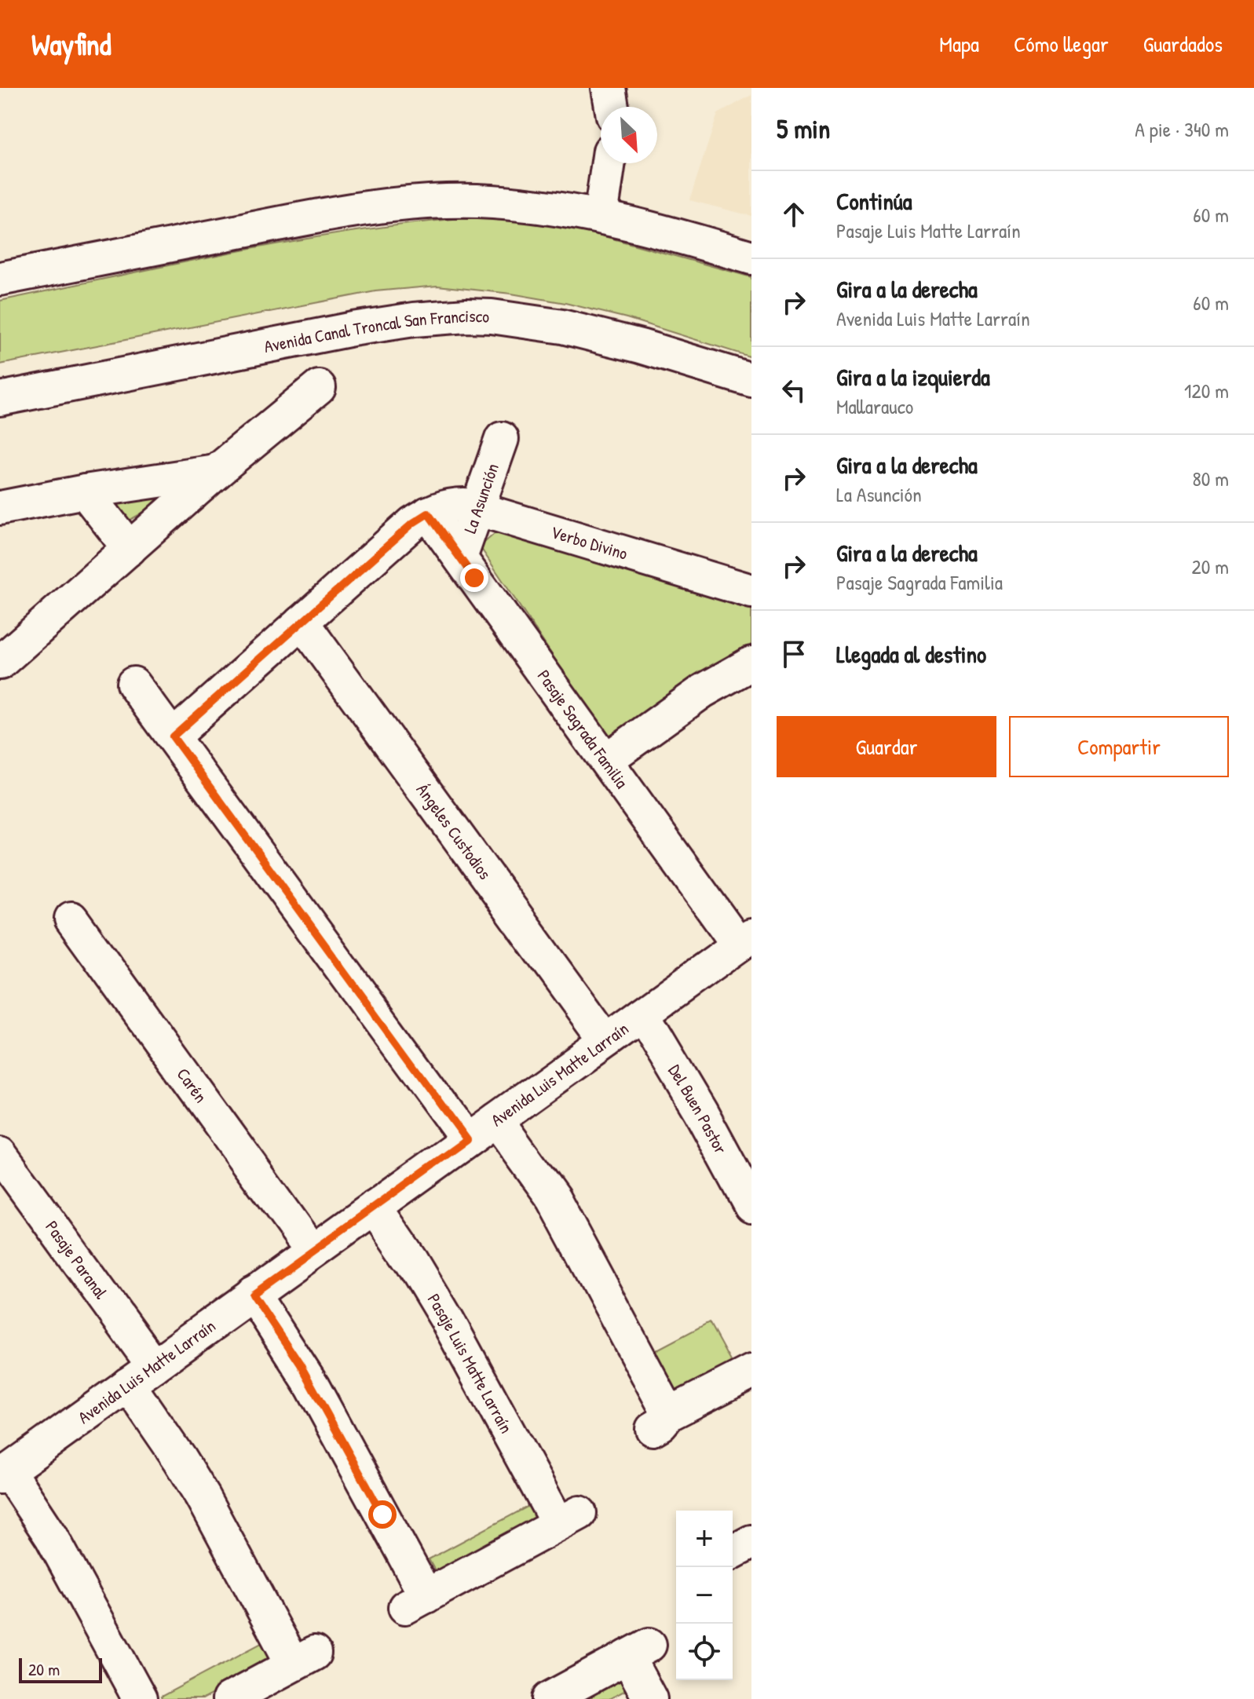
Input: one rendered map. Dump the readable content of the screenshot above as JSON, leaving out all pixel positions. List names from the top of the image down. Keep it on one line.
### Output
{"streets":{"street":["Avenida Canal Troncal San Francisco","La Asunción","Verbo Divino","Pasaje Sagrada Familia","Ángeles Custodios","Avenida Luis Matte Larraín","Carén","Del Buen Pastor","Pasaje Paranal","Pasaje Luis Matte Larraín"]},"crossings":[["La Asunción","Verbo Divino"],["La Asunción","Pasaje Sagrada Familia"],["Verbo Divino","Pasaje Sagrada Familia"],["Pasaje Sagrada Familia","Avenida Luis Matte Larraín"],["Ángeles Custodios","Avenida Luis Matte Larraín"],["Avenida Luis Matte Larraín","Carén"],["Avenida Luis Matte Larraín","Del Buen Pastor"],["Avenida Luis Matte Larraín","Pasaje Paranal"],["Avenida Luis Matte Larraín","Pasaje Luis Matte Larraín"]],"scale_bar":"20 m","north":"bottom right","page":{"header":"Wayfind","nav":["Mapa","Cómo llegar","Guardados"],"heading":["5 min","A pie · 340 m"],"list":[["Continúa","Pasaje Luis Matte Larraín","60 m"],["Gira a la derecha","Avenida Luis Matte Larraín","60 m"],["Gira a la izquierda","Mallarauco","120 m"],["Gira a la derecha","La Asunción","80 m"],["Gira a la derecha","Pasaje Sagrada Familia","20 m"],"Llegada al destino"],"buttons":["Guardar","Compartir"],"map_buttons":["+","−"],"scale":"20 m"}}
